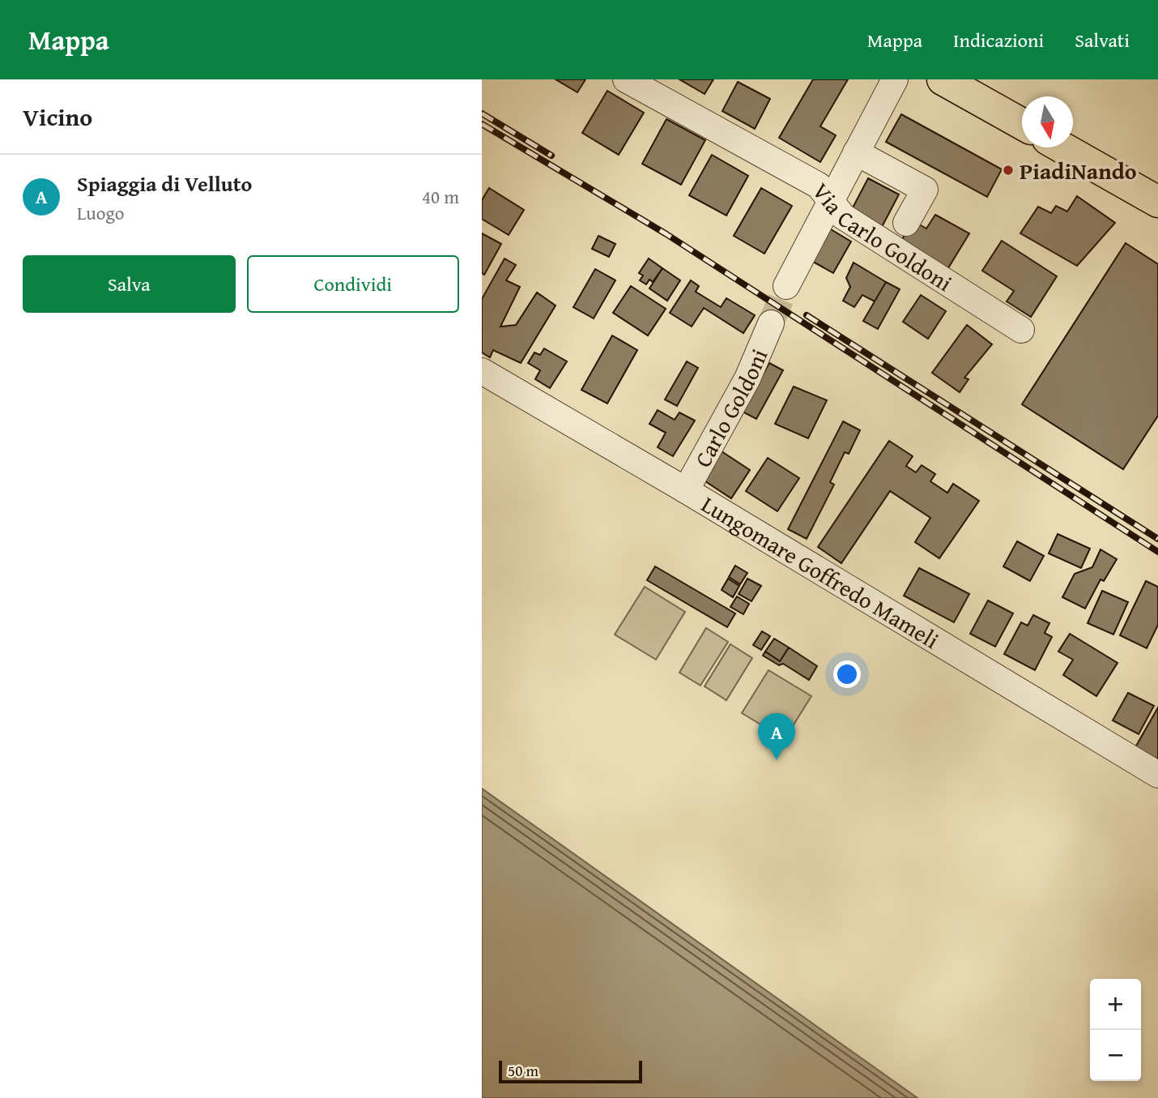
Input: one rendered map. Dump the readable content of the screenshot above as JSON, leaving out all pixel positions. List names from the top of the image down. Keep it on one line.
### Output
{"streets":{"street":["Via Carlo Goldoni","Carlo Goldoni","Lungomare Goffredo Mameli"]},"crossings":[["Carlo Goldoni","Lungomare Goffredo Mameli"]],"places":["PiadiNando"],"scale_bar":"50 m","north":"bottom","page":{"header":"Mappa","nav":["Mappa","Indicazioni","Salvati"],"heading":"Vicino","list":[{"mark":"A","name":"Spiaggia di Velluto","note":"Luogo","value":"40 m"}],"buttons":["Salva","Condividi"],"pins":"A","map_buttons":["+","−"],"scale":"50 m"}}
